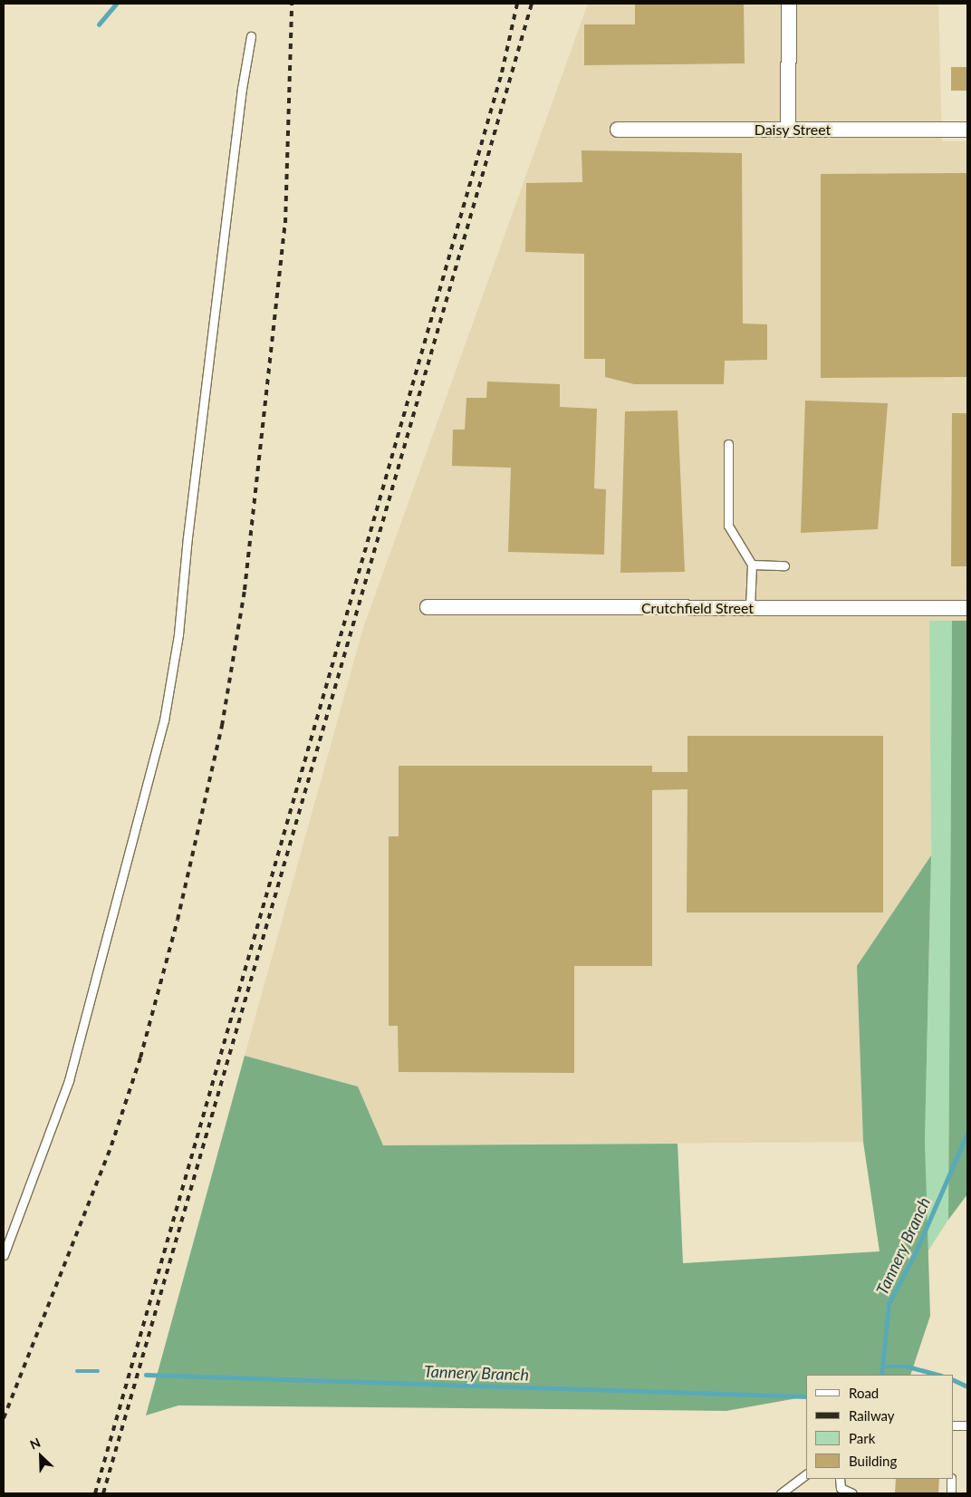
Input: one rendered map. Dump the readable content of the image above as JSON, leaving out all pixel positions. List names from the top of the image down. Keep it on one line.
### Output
{"streets":{"street":["Daisy Street","Crutchfield Street"]},"water":["Tannery Branch"],"legend":["Road","Railway","Park","Building"],"north":"top left"}
